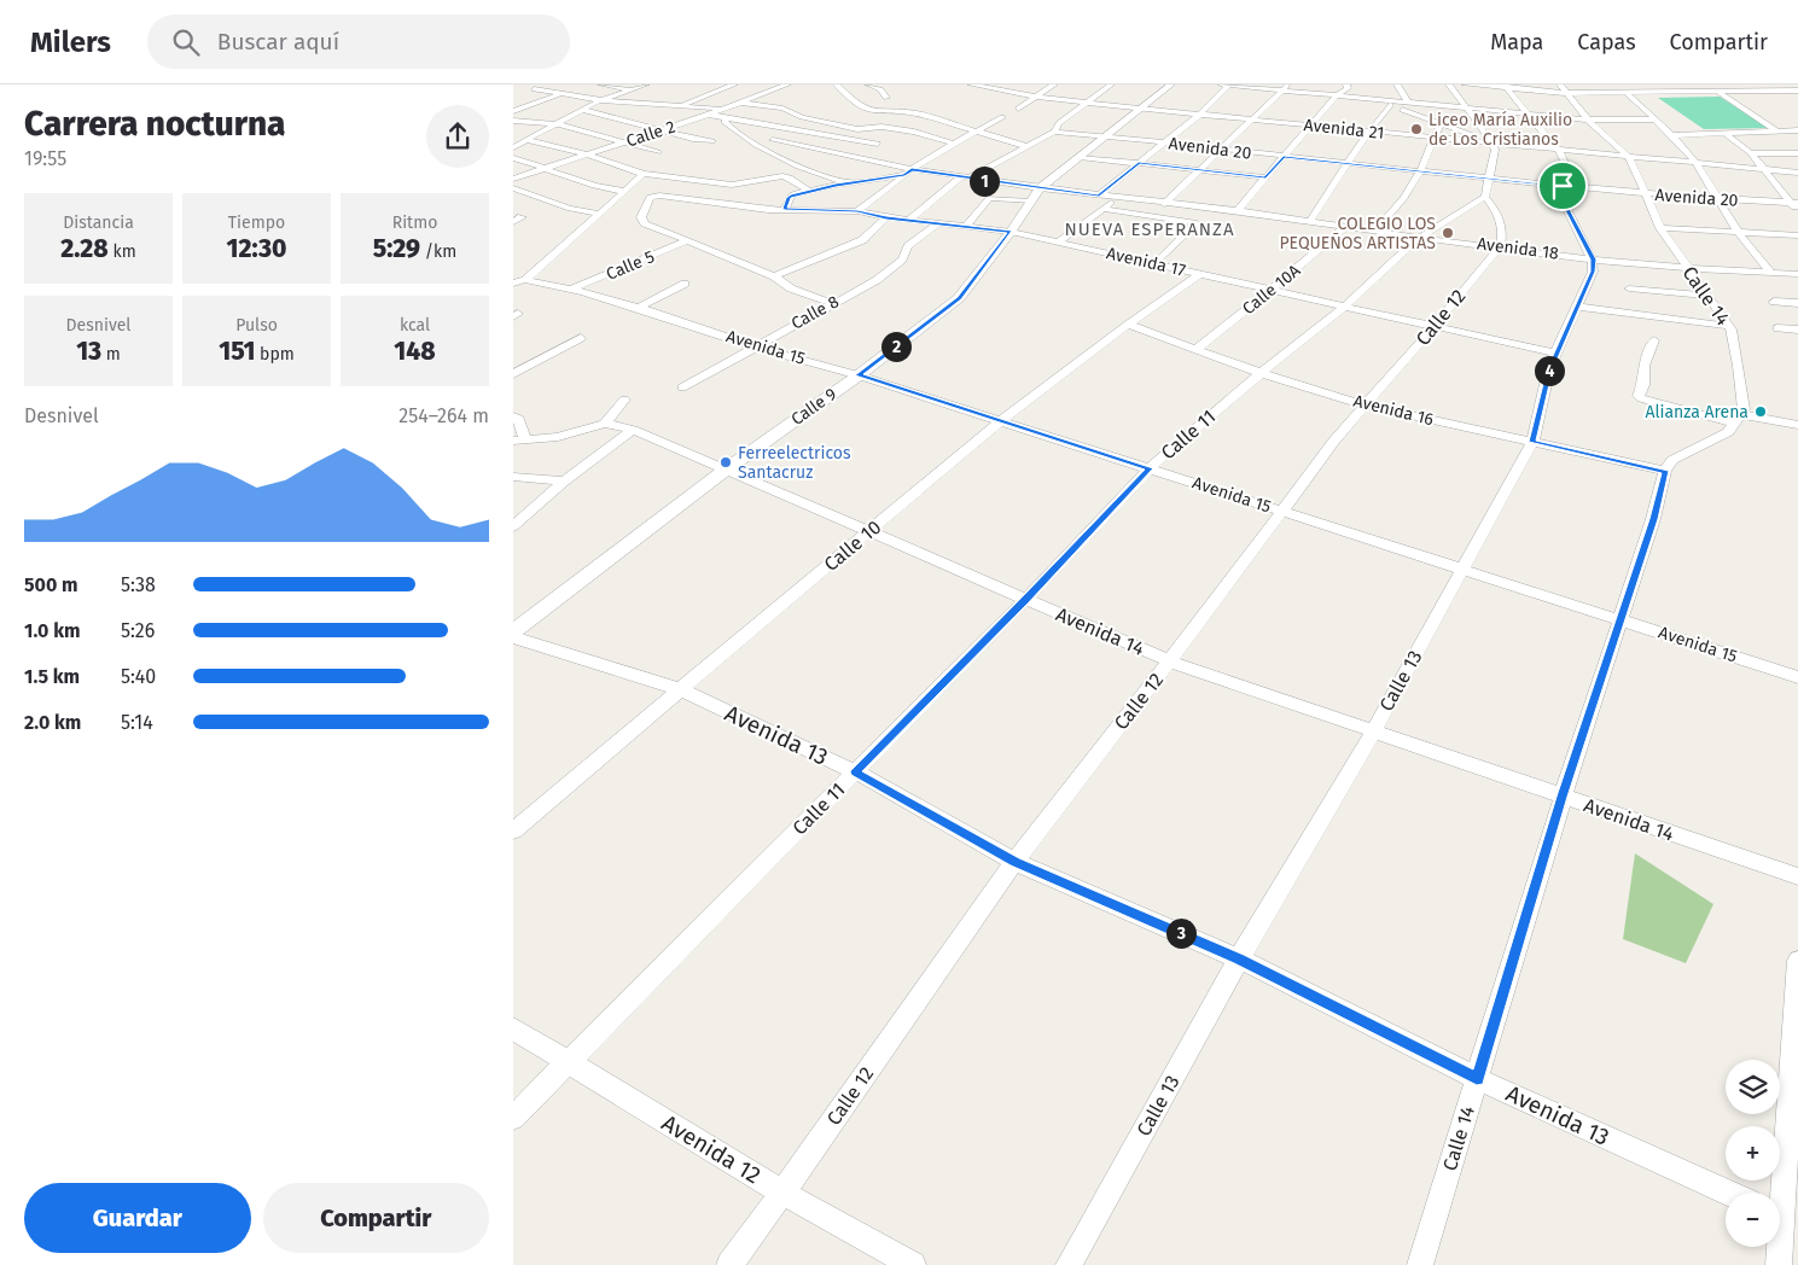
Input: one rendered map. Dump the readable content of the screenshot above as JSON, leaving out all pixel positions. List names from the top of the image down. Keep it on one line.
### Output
{"streets":{"street":["Avenida 21","Calle 2","Avenida 20","Avenida 18","Avenida 17","Calle 5","Calle 10A","Calle 14","Calle 8","Calle 12","Avenida 15","Calle 9","Avenida 16","Calle 11","Calle 10","Avenida 14","Calle 13","Avenida 13","Avenida 12"]},"crossings":[["Avenida 21","Calle 14"],["Avenida 21","Calle 9"],["Avenida 20","Calle 14"],["Avenida 20","Calle 9"],["Avenida 18","Calle 10A"],["Avenida 18","Calle 14"],["Avenida 18","Calle 12"],["Avenida 18","Calle 9"],["Avenida 18","Calle 11"],["Avenida 18","Calle 13"],["Avenida 17","Calle 5"],["Avenida 17","Calle 10A"],["Avenida 17","Calle 8"],["Avenida 17","Calle 12"],["Avenida 17","Calle 9"],["Avenida 17","Calle 11"],["Avenida 17","Calle 10"],["Avenida 17","Calle 13"],["Calle 5","Avenida 15"],["Calle 10A","Avenida 16"],["Calle 14","Avenida 15"],["Calle 14","Avenida 16"],["Calle 14","Avenida 14"],["Calle 14","Avenida 13"],["Calle 8","Avenida 15"],["Calle 12","Avenida 15"],["Calle 12","Avenida 16"],["Calle 12","Avenida 14"],["Calle 12","Avenida 13"],["Calle 12","Avenida 12"],["Avenida 15","Calle 9"],["Avenida 15","Calle 11"],["Avenida 15","Calle 10"],["Avenida 15","Calle 13"],["Calle 9","Avenida 14"],["Avenida 16","Calle 11"],["Avenida 16","Calle 10"],["Avenida 16","Calle 13"],["Calle 11","Avenida 14"],["Calle 11","Avenida 13"],["Calle 11","Avenida 12"],["Calle 10","Avenida 14"],["Calle 10","Avenida 13"],["Avenida 14","Calle 13"],["Calle 13","Avenida 13"]],"districts":["NUEVA ESPERANZA"],"places":["Liceo María Auxilio de Los Cristianos","COLEGIO LOS PEQUEÑOS ARTISTAS","Alianza Arena","Ferreelectricos Santacruz"],"page":{"header":"Milers","search":"Buscar aquí","nav":["Mapa","Capas","Compartir"],"heading":["Carrera nocturna","19:55"],"pins":["1","2","4","3"],"stats":[["Distancia","2.28 km"],["Tiempo","12:30"],["Ritmo","5:29 /km"],["Desnivel","13 m"],["Pulso","151 bpm"],["kcal","148"]],"chart":["Desnivel","254–264 m"],"list":[{"name":"500 m","note":"5:38"},{"name":"1.0 km","note":"5:26"},{"name":"1.5 km","note":"5:40"},{"name":"2.0 km","note":"5:14"}],"map_buttons":["+","−"],"buttons":["Guardar","Compartir"]}}
